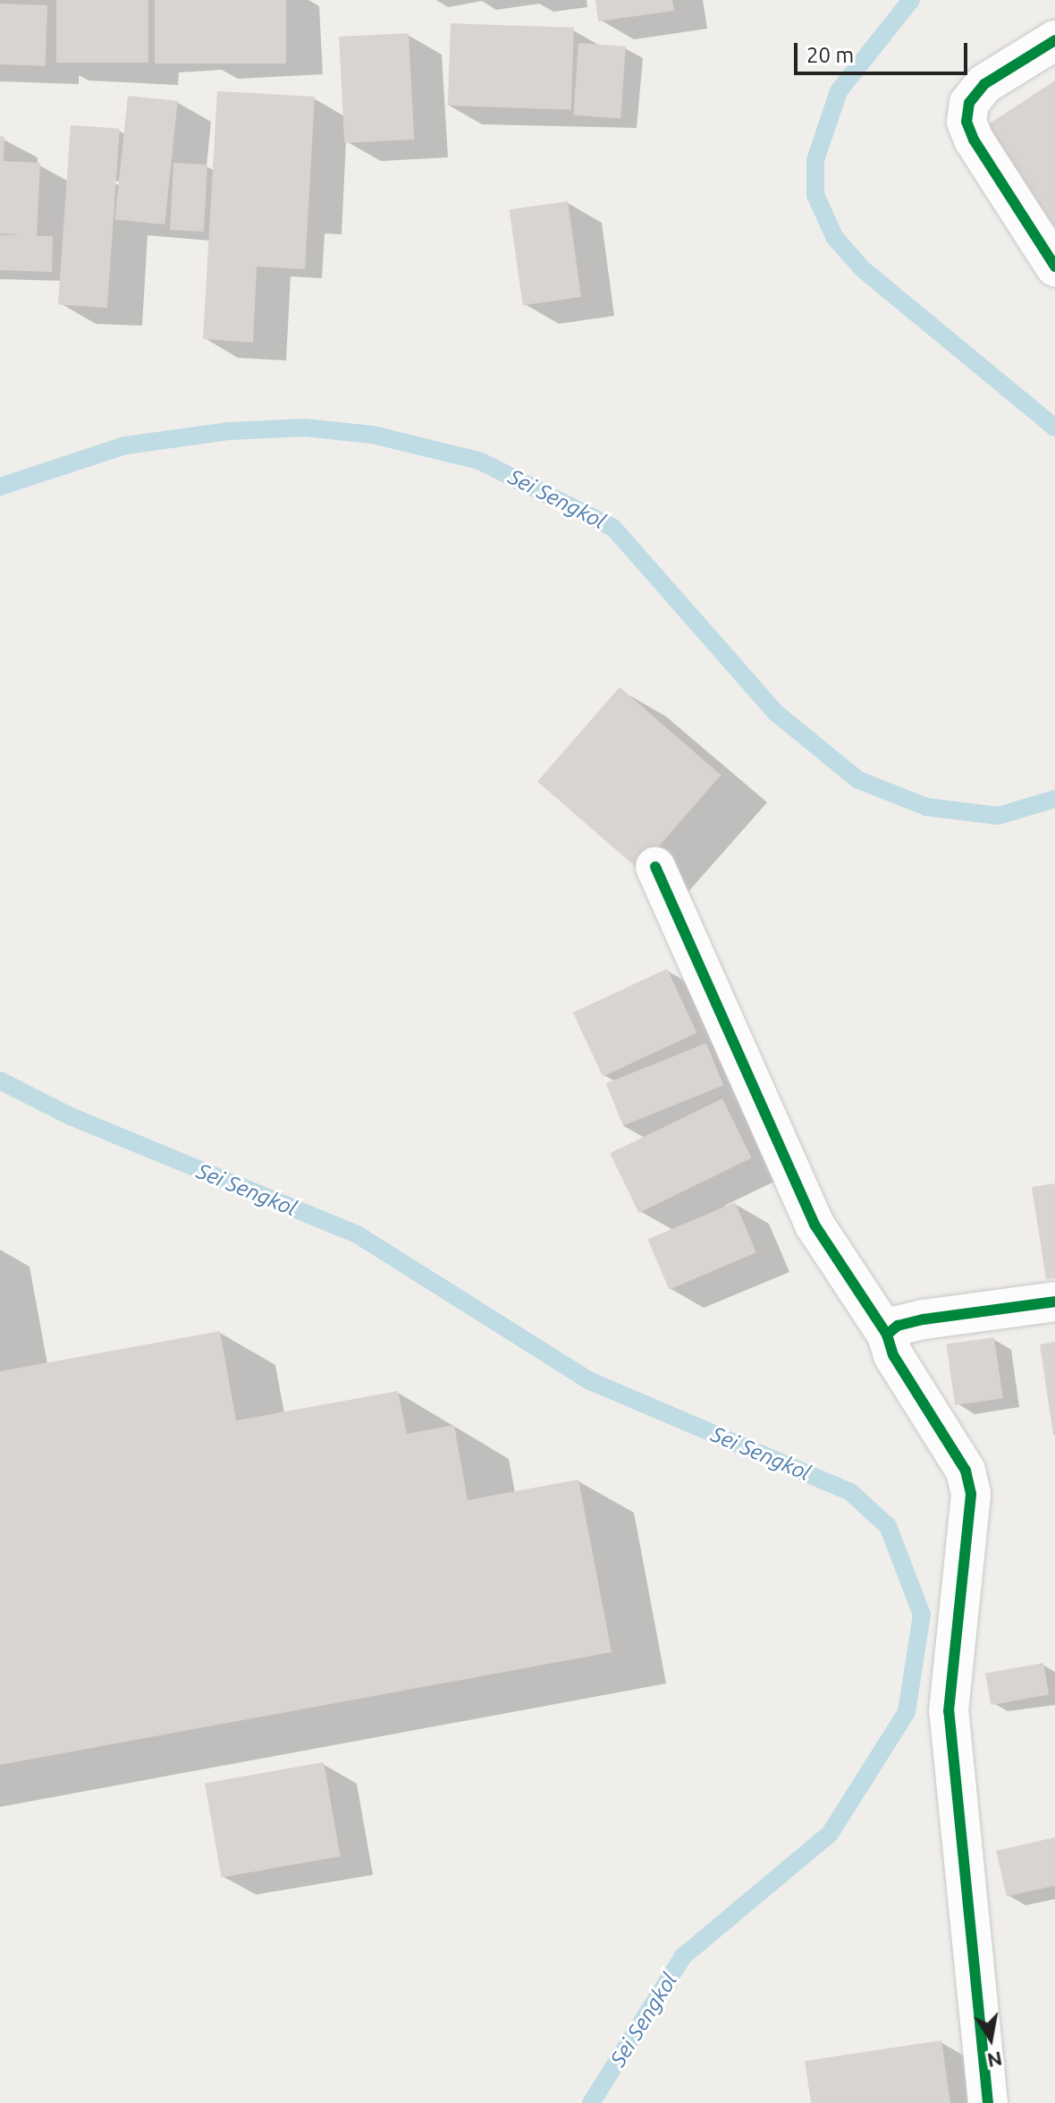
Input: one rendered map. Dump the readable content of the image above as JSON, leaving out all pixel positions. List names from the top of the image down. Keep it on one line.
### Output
{"water":["Sei Sengkol"],"scale_bar":"20 m","north":"bottom"}
